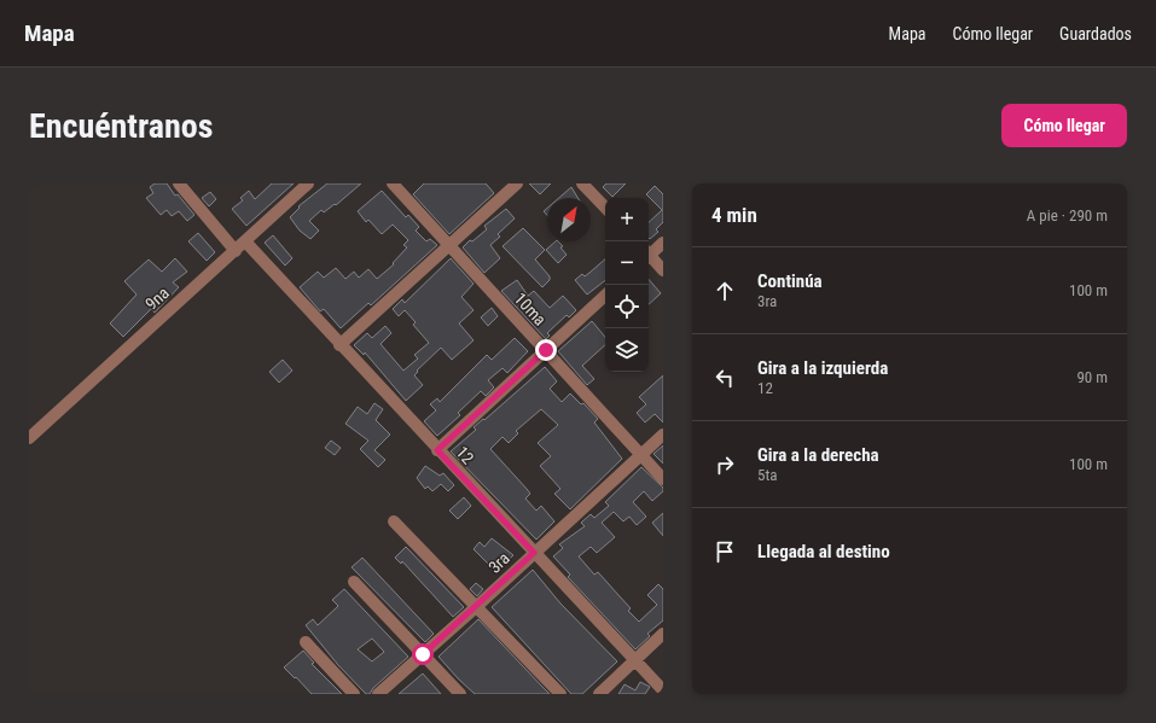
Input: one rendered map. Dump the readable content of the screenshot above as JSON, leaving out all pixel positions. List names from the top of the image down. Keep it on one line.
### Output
{"streets":{"street":["9na","10ma","12","3ra"]},"crossings":[["9na","12"],["10ma","3ra"],["12","3ra"]],"north":"top right","page":{"header":"Mapa","nav":["Mapa","Cómo llegar","Guardados"],"buttons":"Cómo llegar","title":"Encuéntranos","heading":["4 min","A pie · 290 m"],"map_buttons":["+","−"],"list":[["Continúa","3ra","100 m"],["Gira a la izquierda","12","90 m"],["Gira a la derecha","5ta","100 m"],"Llegada al destino"]}}
